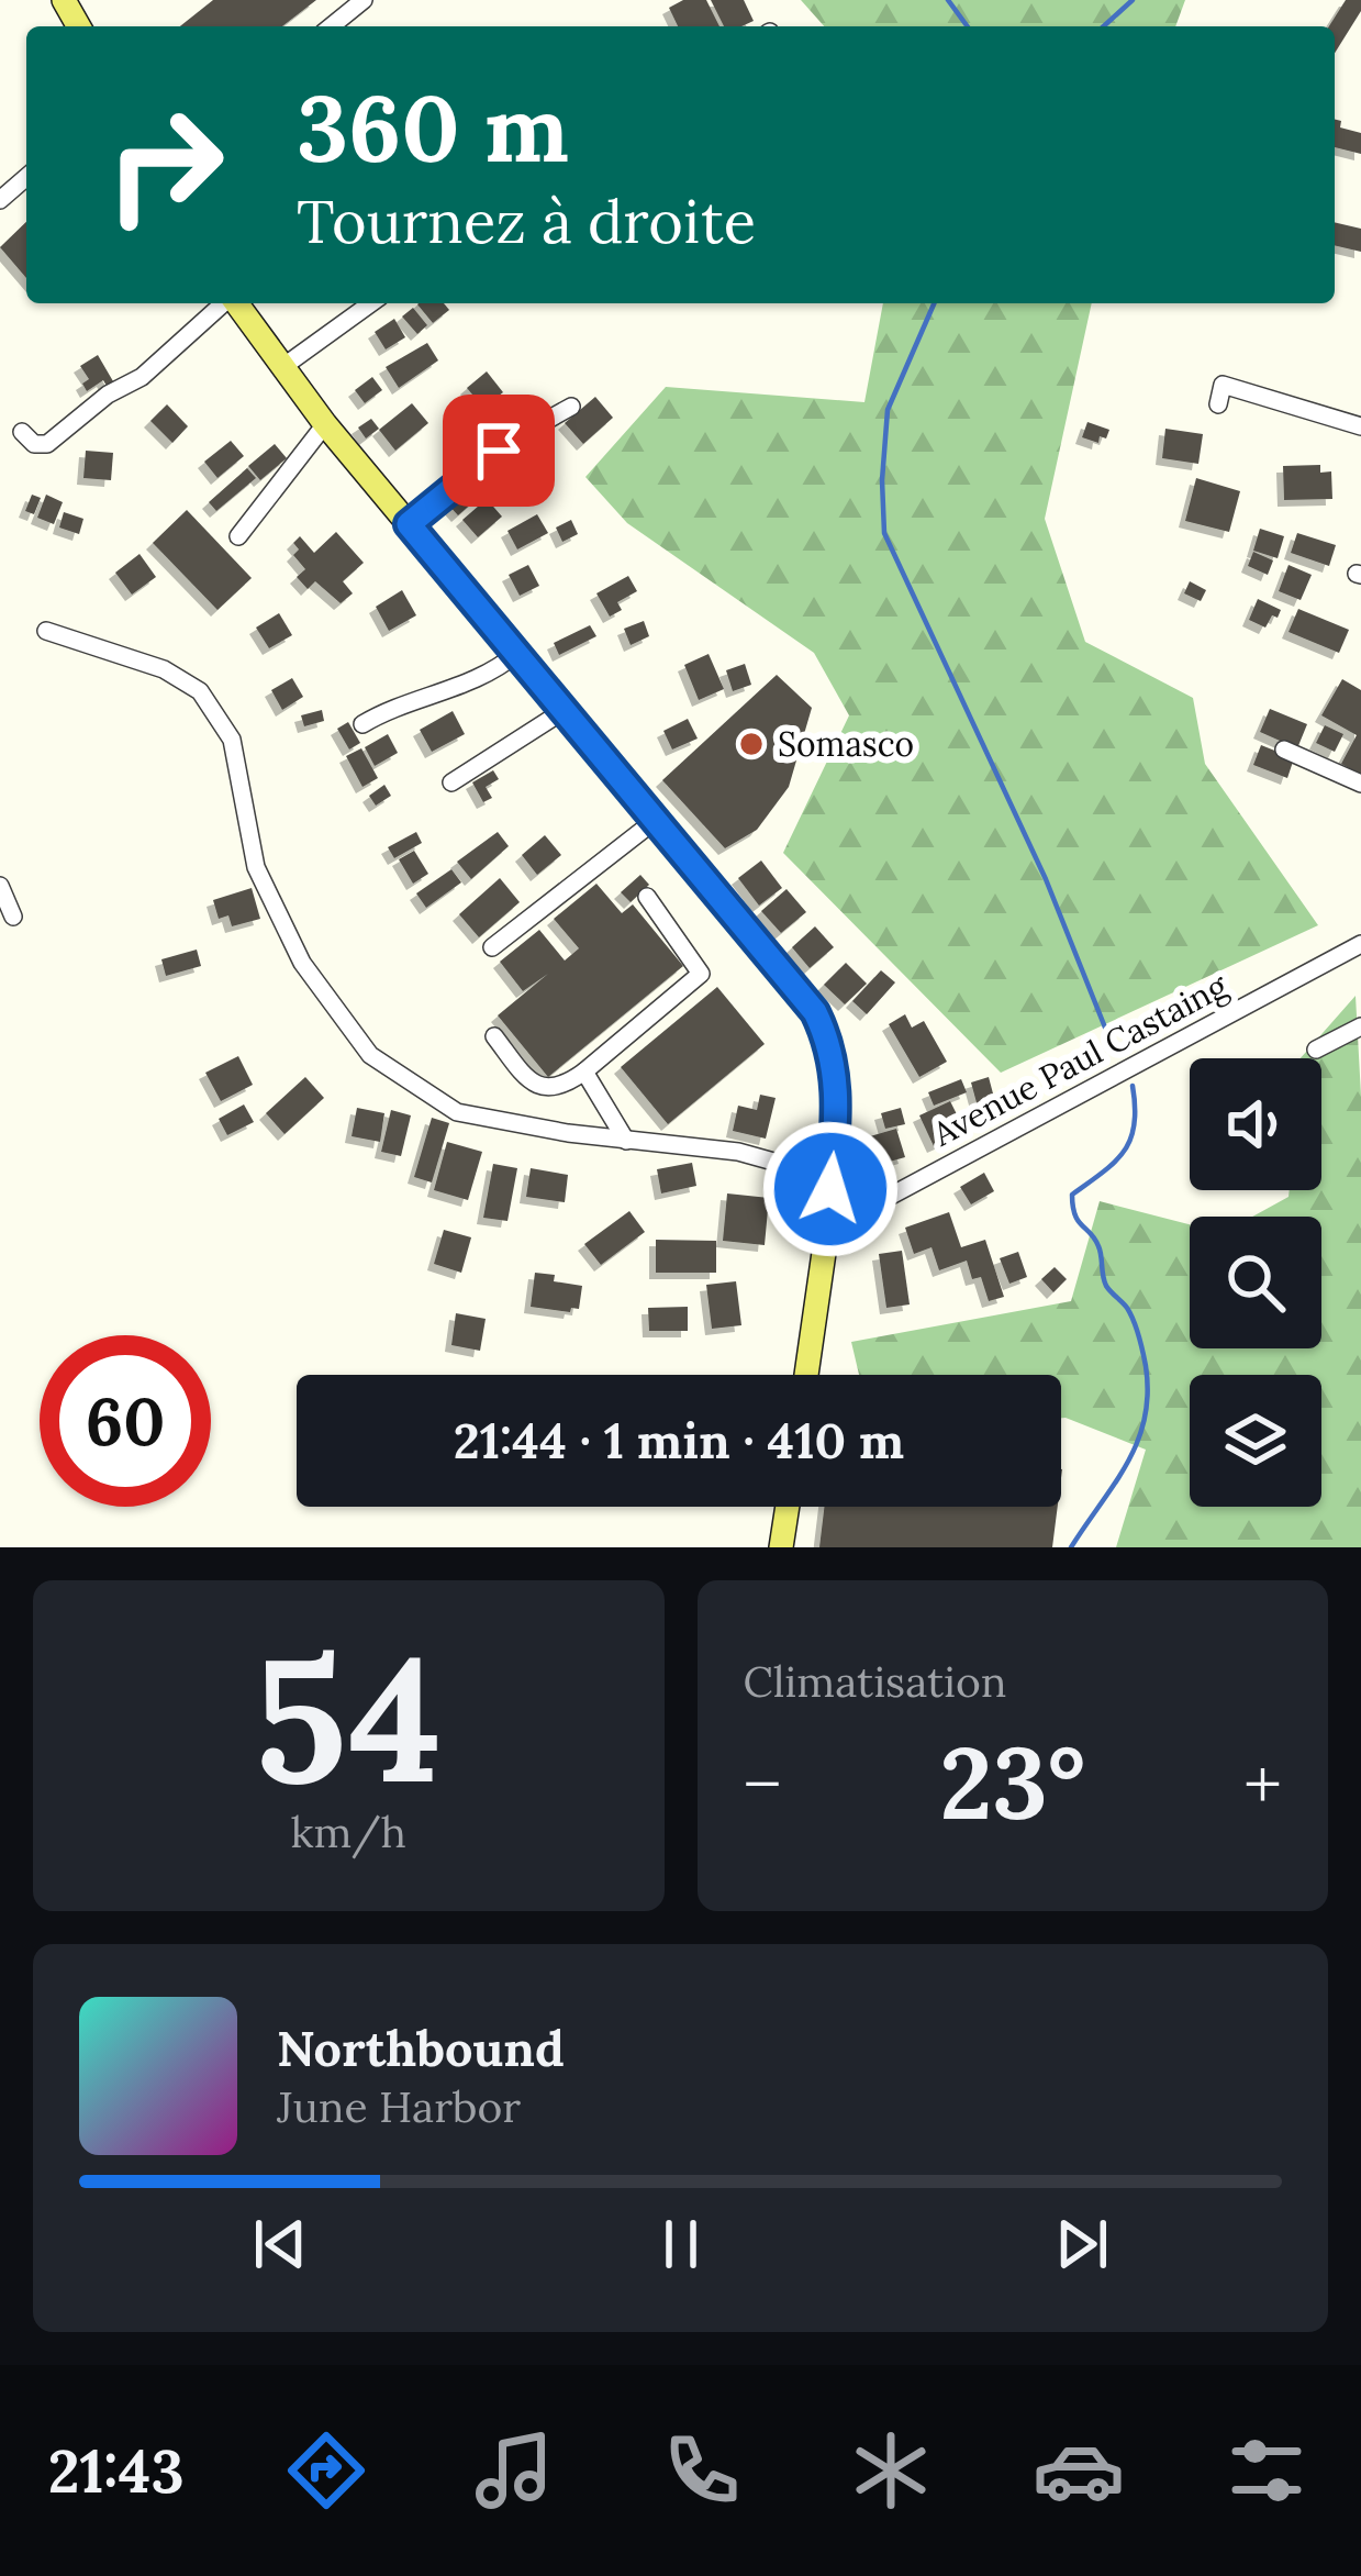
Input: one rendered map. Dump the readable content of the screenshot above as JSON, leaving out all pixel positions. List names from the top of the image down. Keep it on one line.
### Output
{"streets":{"street":["Avenue Paul Castaing"]},"places":["Somasco"],"page":{"turn":["360 m","Tournez à droite"],"limit":"60","trip":"21:44 · 1 min · 410 m","tile":[["54","km/h"],"Climatisation"],"heat":["−","23°","+"],"song":["Northbound","June Harbor"],"tabs":"21:43"}}
